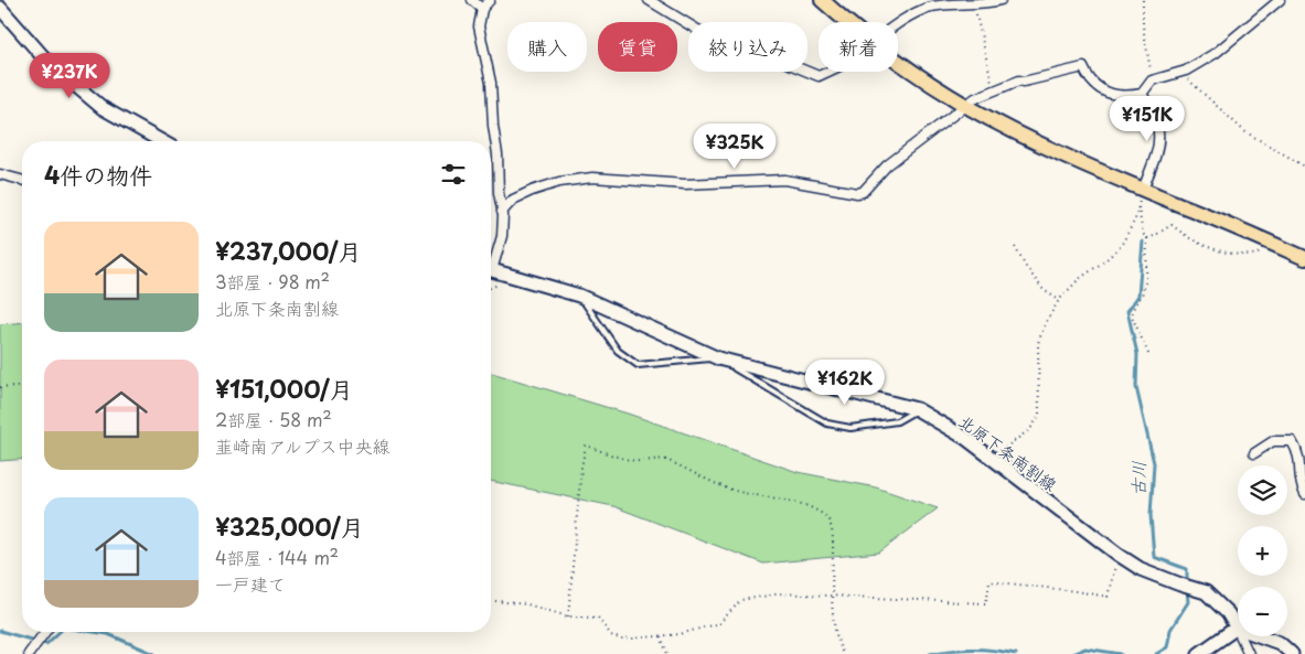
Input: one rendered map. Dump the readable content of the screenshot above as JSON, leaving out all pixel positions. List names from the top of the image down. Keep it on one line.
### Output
{"streets":{"main road":["北原下条南割線"]},"water":["古川"],"page":{"chip":["購入","賃貸","絞り込み","新着"],"price":["¥237K","¥151K","¥325K","¥162K"],"heading":"4件の物件","list":[{"name":"¥237,000/月","note":"3部屋 · 98 m² · 北原下条南割線"},{"name":"¥151,000/月","note":"2部屋 · 58 m² · 韮崎南アルプス中央線"},{"name":"¥325,000/月","note":"4部屋 · 144 m² · 一戸建て"}],"map_buttons":["+","−"]}}
